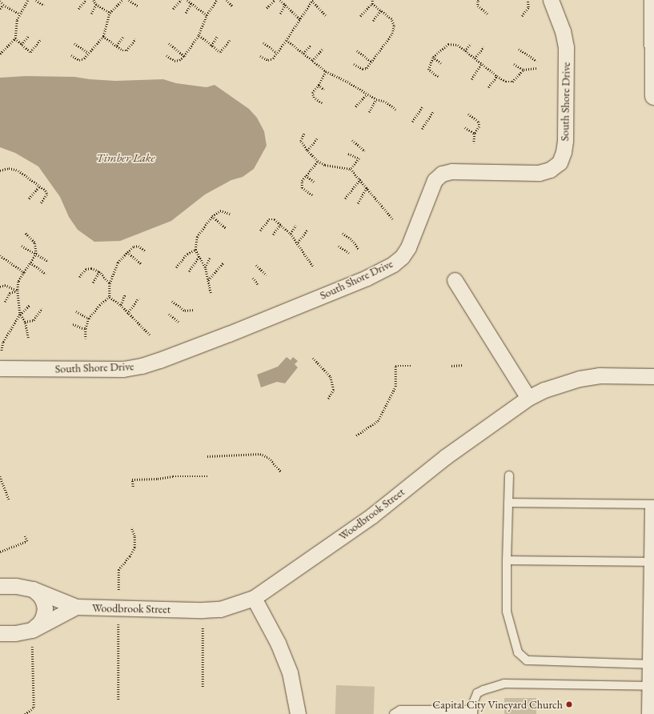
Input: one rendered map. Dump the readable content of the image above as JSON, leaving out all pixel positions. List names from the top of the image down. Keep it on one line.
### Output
{"streets":{"street":["South Shore Drive","Woodbrook Street"]},"water":["Timber Lake"],"places":["Capital City Vineyard Church"]}
